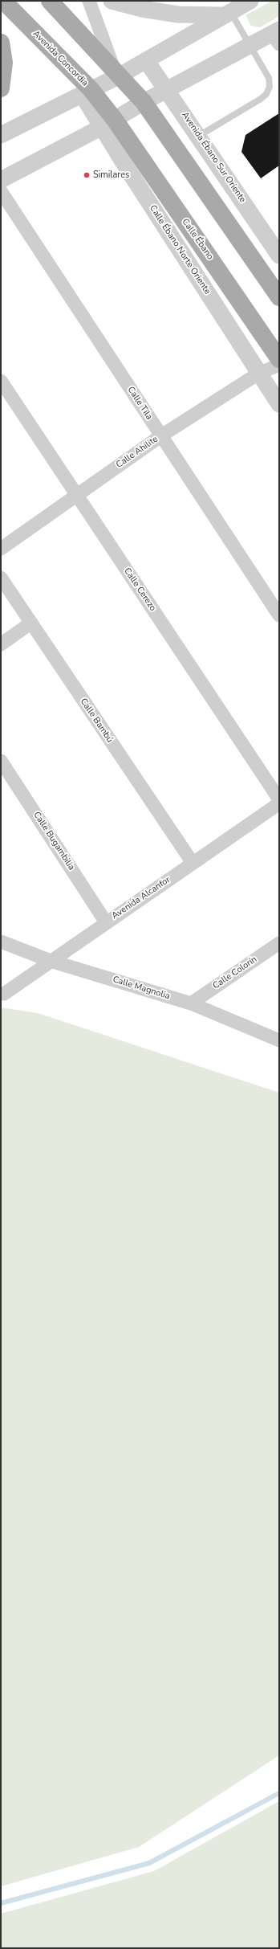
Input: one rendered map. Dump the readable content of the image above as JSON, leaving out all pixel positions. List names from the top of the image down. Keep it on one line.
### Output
{"streets":{"main road":["Avenida Concordia","Calle Ébano"],"street":["Avenida Ébano Sur Oriente","Calle Ébano Norte Oriente","Calle Tila","Calle Ahilite","Calle Cerezo","Calle Bambú","Calle Bugambilia","Avenida Alcanfor","Calle Colorín","Calle Magnolia"]},"crossings":[["Avenida Concordia","Calle Ébano"],["Avenida Concordia","Calle Ébano Norte Oriente"],["Calle Ébano","Calle Ébano Norte Oriente"],["Calle Ébano Norte Oriente","Calle Ahilite"],["Calle Tila","Calle Ahilite"],["Calle Ahilite","Calle Cerezo"],["Calle Bambú","Avenida Alcanfor"],["Calle Bugambilia","Avenida Alcanfor"],["Avenida Alcanfor","Calle Magnolia"],["Calle Colorín","Calle Magnolia"]],"places":["Similares"]}
